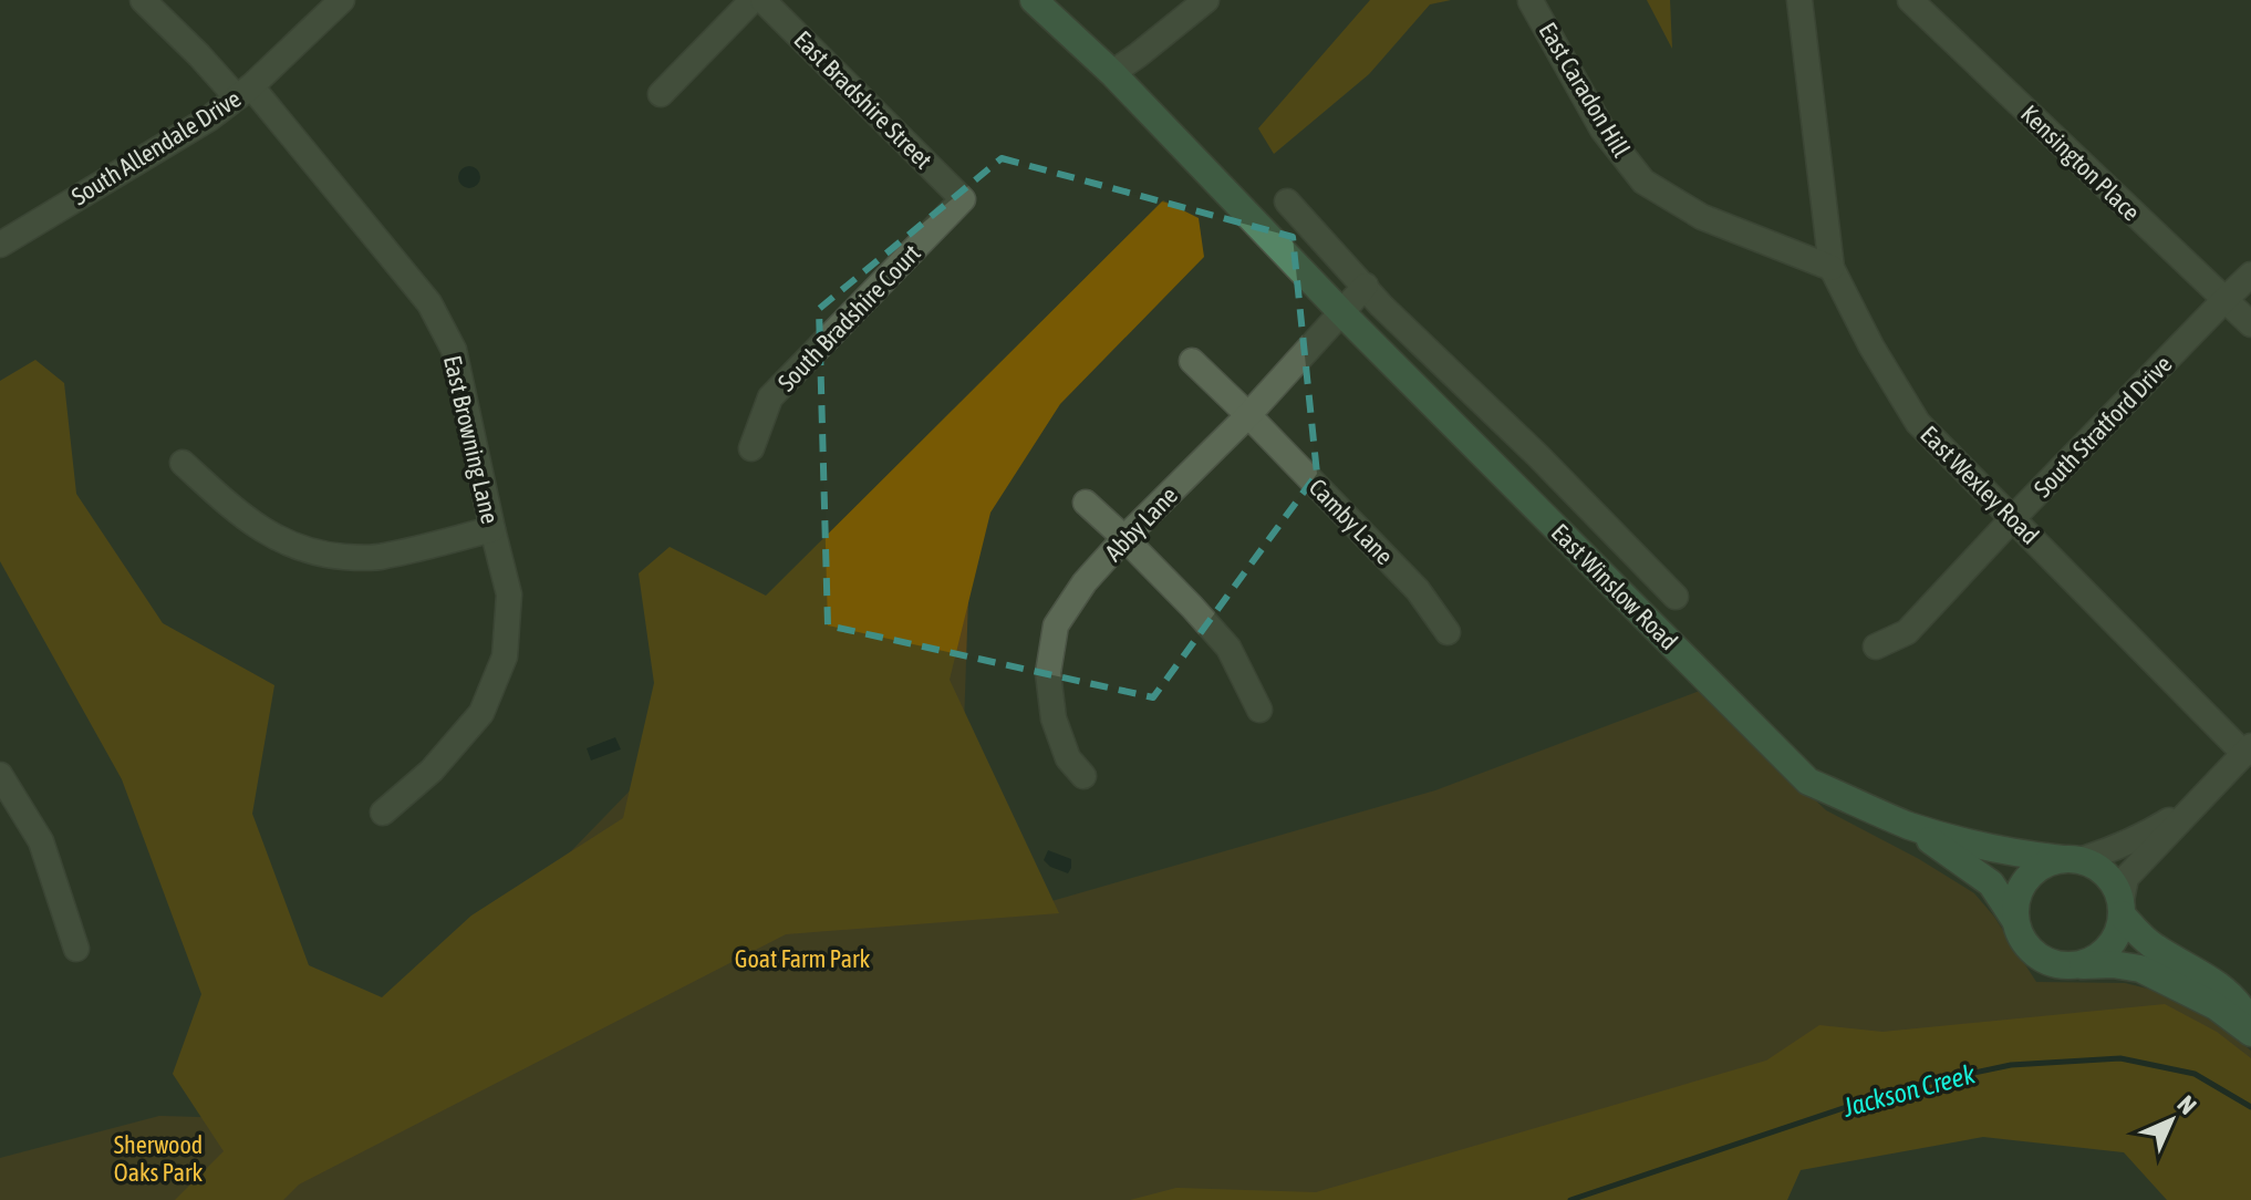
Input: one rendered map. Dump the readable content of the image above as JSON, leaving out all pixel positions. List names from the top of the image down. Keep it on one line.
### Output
{"streets":{"main road":["East Winslow Road"],"street":["East Caradon Hill","East Bradshire Street","South Allendale Drive","Kensington Place","South Bradshire Court","South Stratford Drive","East Browning Lane","East Wexley Road","Camby Lane","Abby Lane"]},"crossings":[["East Caradon Hill","East Wexley Road"],["East Bradshire Street","South Bradshire Court"],["South Allendale Drive","East Browning Lane"],["Kensington Place","South Stratford Drive"],["South Stratford Drive","East Wexley Road"],["Camby Lane","Abby Lane"],["Abby Lane","East Winslow Road"]],"water":["Jackson Creek"],"parks":["Goat Farm Park","Sherwood Oaks Park"],"north":"top right"}
